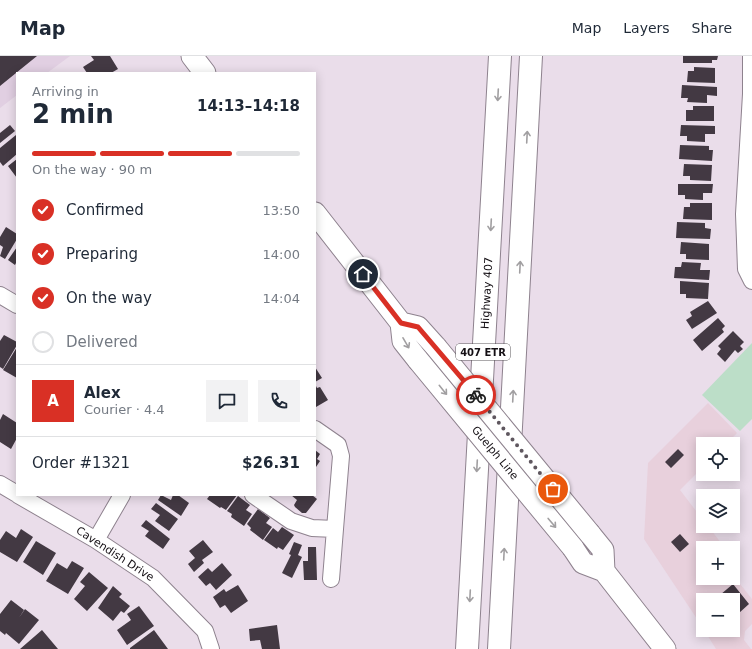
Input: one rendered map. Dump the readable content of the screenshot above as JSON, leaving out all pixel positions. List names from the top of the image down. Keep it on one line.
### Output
{"streets":{"highway":["Highway 407","407 ETR"],"main road":["Guelph Line"],"street":["Cavendish Drive"]},"page":{"header":"Map","nav":["Map","Layers","Share"],"heading":["2 min","Arriving in","14:13–14:18"],"panel":["Alex","Courier · 4.4","Order #1321","$26.31"],"bar":"On the way · 90 m","list":[["Confirmed","13:50"],["Preparing","14:00"],["On the way","14:04"],"Delivered"],"round":"A","map_buttons":["+","−"]}}
